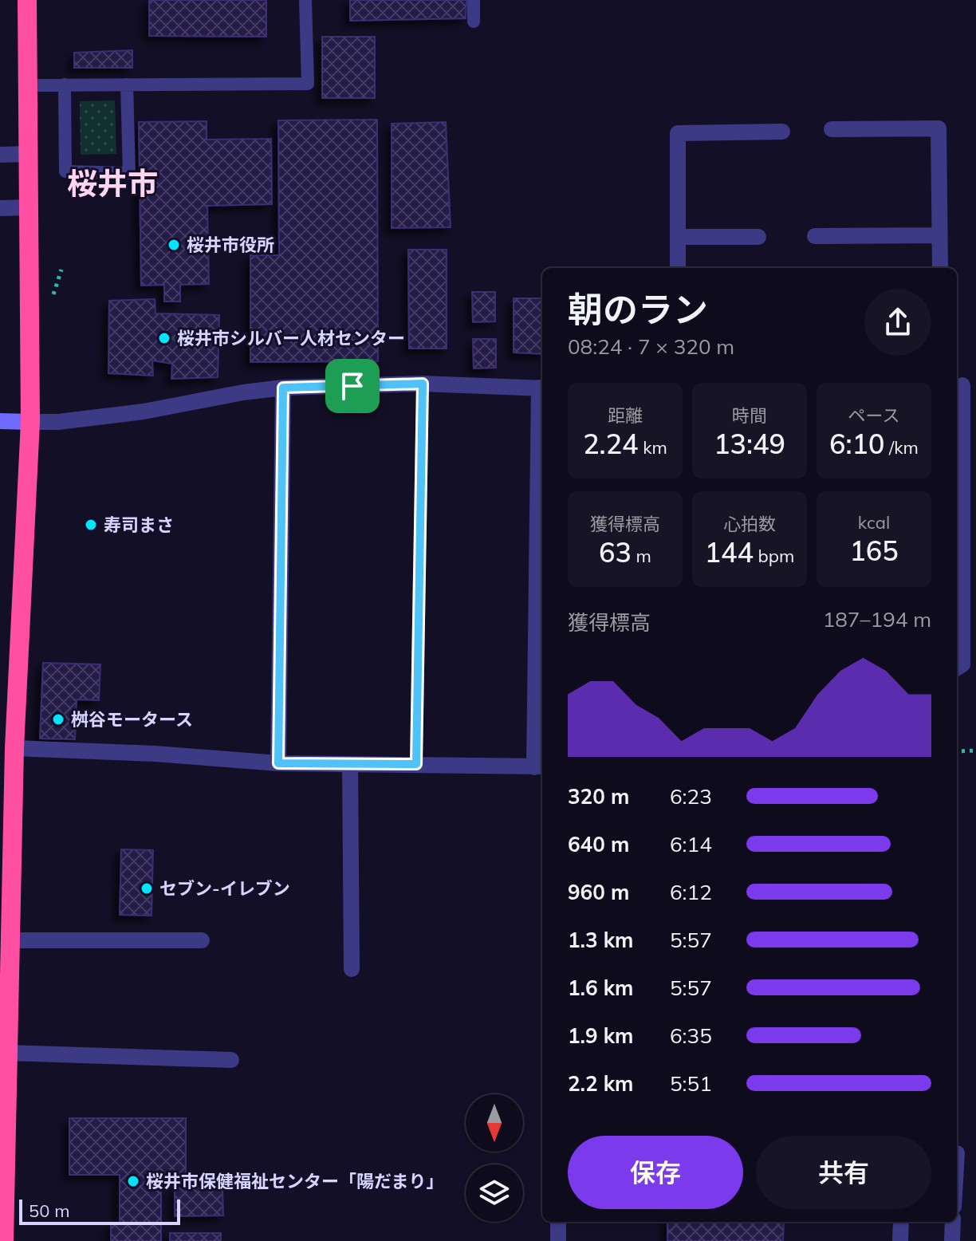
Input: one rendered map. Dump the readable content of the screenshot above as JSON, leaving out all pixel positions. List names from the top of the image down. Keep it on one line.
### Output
{"districts":["桜井市"],"places":["桜井市役所","桜井市シルバー人材センター","寿司まさ","桝谷モータース","セブン-イレブン","桜井市保健福祉センター「陽だまり」"],"scale_bar":"50 m","north":"bottom","page":{"heading":["朝のラン","08:24 · 7 × 320 m"],"stats":[["距離","2.24 km"],["時間","13:49"],["ペース","6:10 /km"],["獲得標高","63 m"],["心拍数","144 bpm"],["kcal","165"]],"chart":["獲得標高","187–194 m"],"list":[{"name":"320 m","note":"6:23"},{"name":"640 m","note":"6:14"},{"name":"960 m","note":"6:12"},{"name":"1.3 km","note":"5:57"},{"name":"1.6 km","note":"5:57"},{"name":"1.9 km","note":"6:35"},{"name":"2.2 km","note":"5:51"}],"buttons":["保存","共有"],"scale":"50 m"}}
